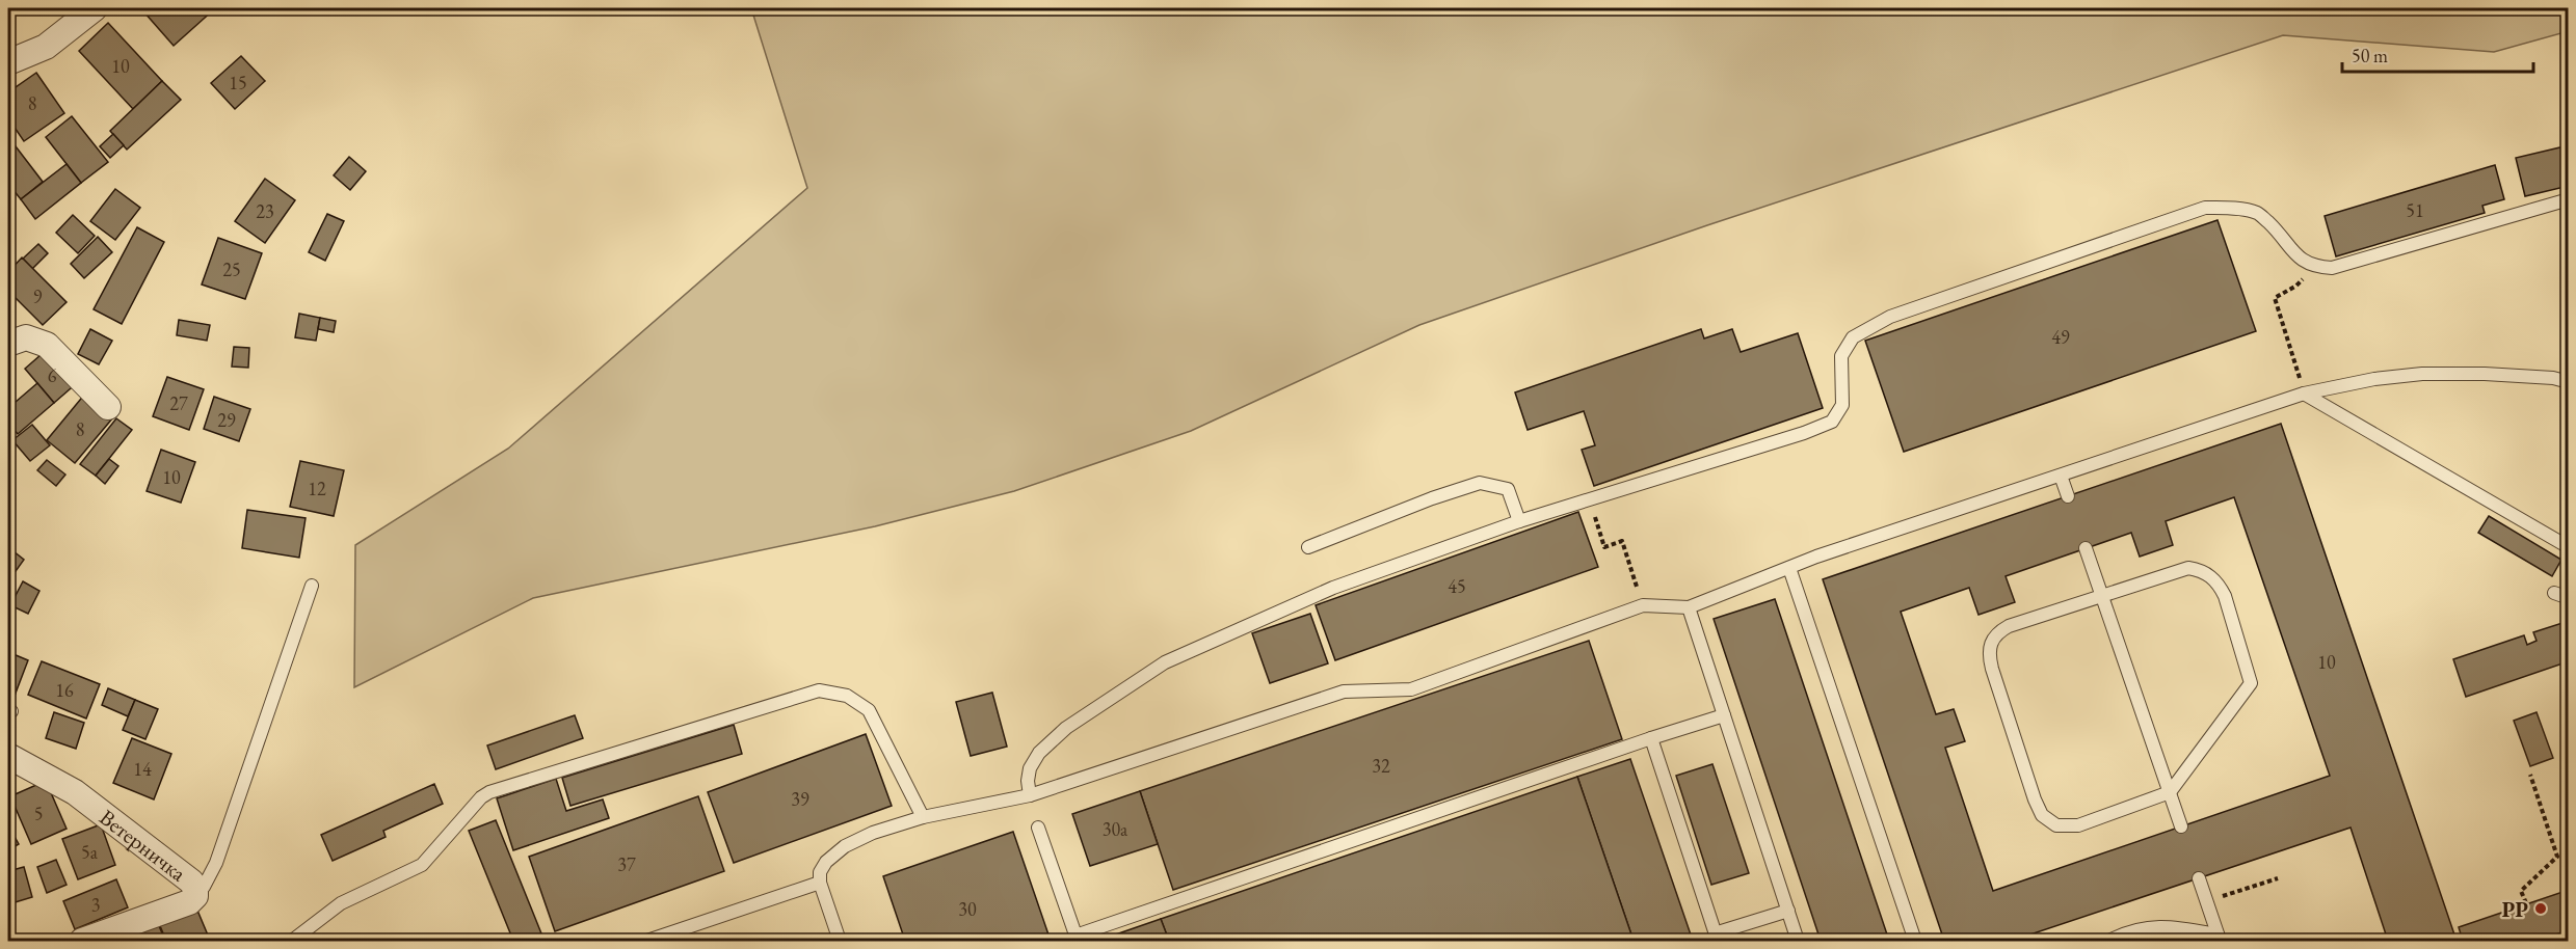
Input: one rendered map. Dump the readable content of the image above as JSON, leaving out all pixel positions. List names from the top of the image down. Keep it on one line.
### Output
{"streets":{"street":["Ветерничка"]},"places":["PP"],"house_numbers":["10","15","8","51","23","25","9","49","6","27","29","8","10","12","45","10","16","32","14","39","5","30a","5a","37","3","30"],"scale_bar":"50 m"}
